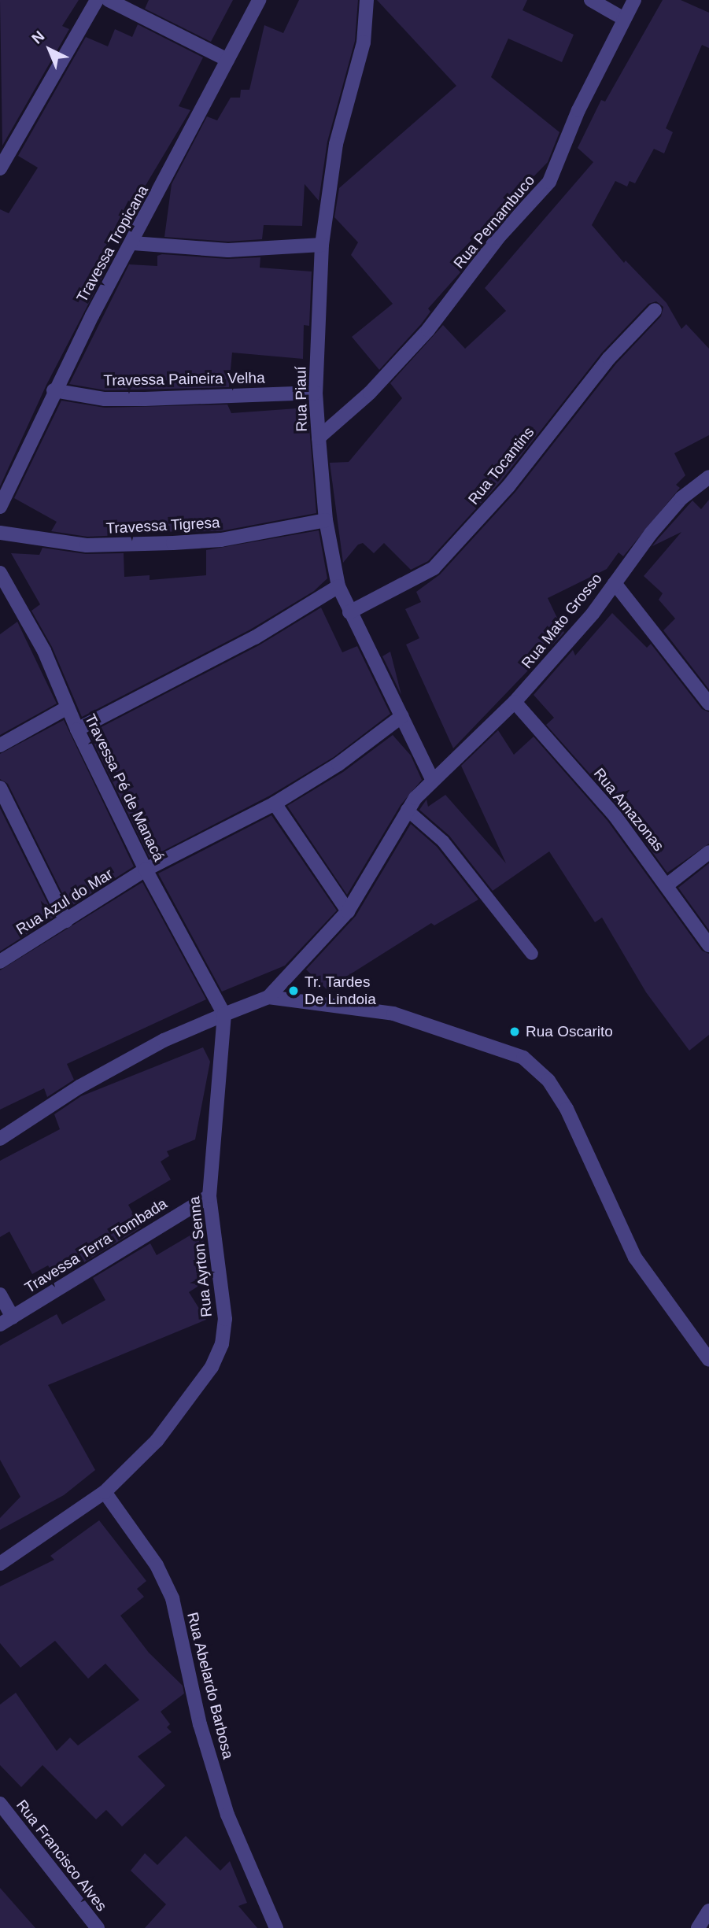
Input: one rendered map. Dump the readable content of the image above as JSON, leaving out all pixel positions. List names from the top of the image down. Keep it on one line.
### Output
{"streets":{"street":["Rua Pernambuco","Travessa Tropicana","Travessa Paineira Velha","Rua Piauí","Rua Tocantins","Travessa Tigresa","Rua Mato Grosso","Travessa Pé de Manacá","Rua Amazonas","Rua Azul do Mar","Travessa Terra Tombada","Rua Ayrton Senna","Rua Abelardo Barbosa","Rua Francisco Alves"]},"crossings":[["Rua Pernambuco","Rua Piauí"],["Travessa Tropicana","Travessa Paineira Velha"],["Travessa Paineira Velha","Rua Piauí"],["Rua Piauí","Rua Tocantins"],["Rua Piauí","Travessa Tigresa"],["Rua Piauí","Rua Mato Grosso"],["Rua Piauí","Rua Azul do Mar"],["Rua Mato Grosso","Rua Amazonas"],["Travessa Pé de Manacá","Rua Azul do Mar"],["Travessa Pé de Manacá","Rua Ayrton Senna"],["Travessa Terra Tombada","Rua Ayrton Senna"],["Rua Ayrton Senna","Rua Abelardo Barbosa"]],"places":["Tr. Tardes De Lindoia","Rua Oscarito"],"north":"top left"}
